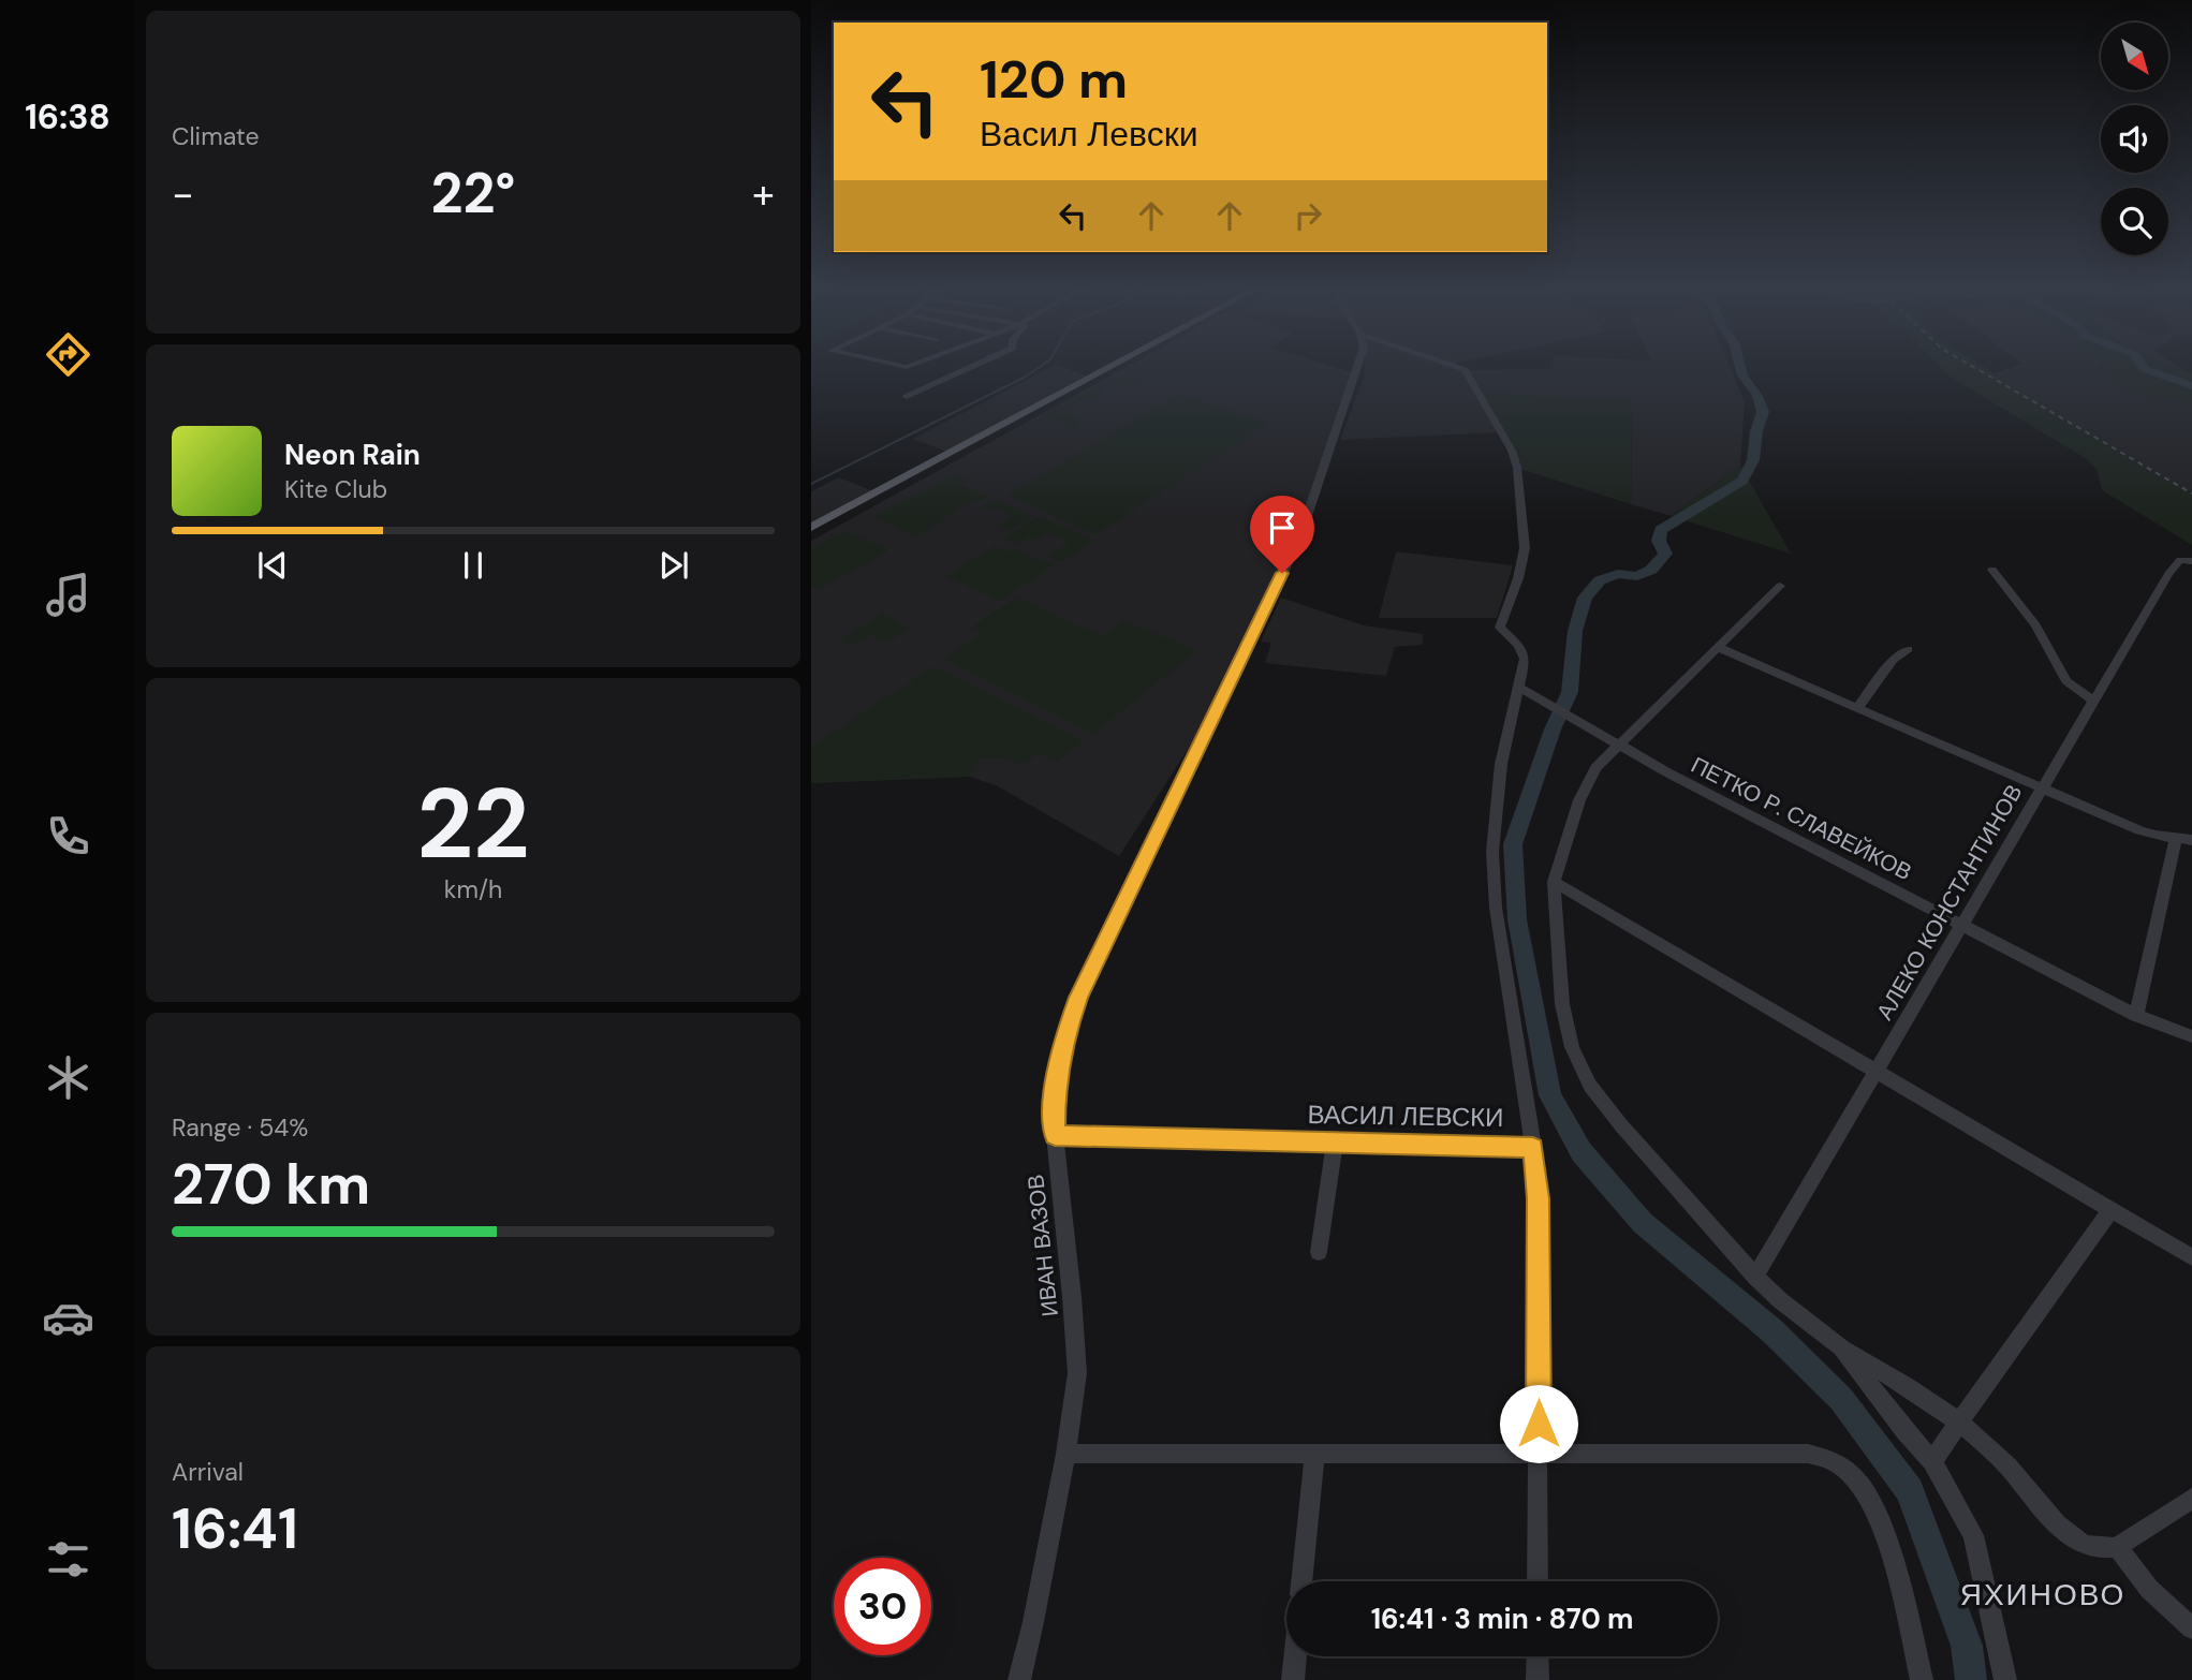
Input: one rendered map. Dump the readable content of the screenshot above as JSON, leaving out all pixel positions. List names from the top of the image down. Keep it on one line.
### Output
{"streets":{"street":["ПЕТКО Р. СЛАВЕЙКОВ","АЛЕКО КОНСТАНТИНОВ","ВАСИЛ ЛЕВСКИ","ИВАН ВАЗОВ"]},"crossings":[["ПЕТКО Р. СЛАВЕЙКОВ","АЛЕКО КОНСТАНТИНОВ"],["ВАСИЛ ЛЕВСКИ","ИВАН ВАЗОВ"]],"districts":["ЯХИНОВО"],"north":"bottom right","page":{"tabs":"16:38","tile":["Climate",["22","km/h"],["Range · 54%","270 km"],["Arrival","16:41"]],"turn":["120 m","Васил Левски"],"heat":["−","22°","+"],"song":["Neon Rain","Kite Club"],"limit":"30","trip":"16:41 · 3 min · 870 m"}}
